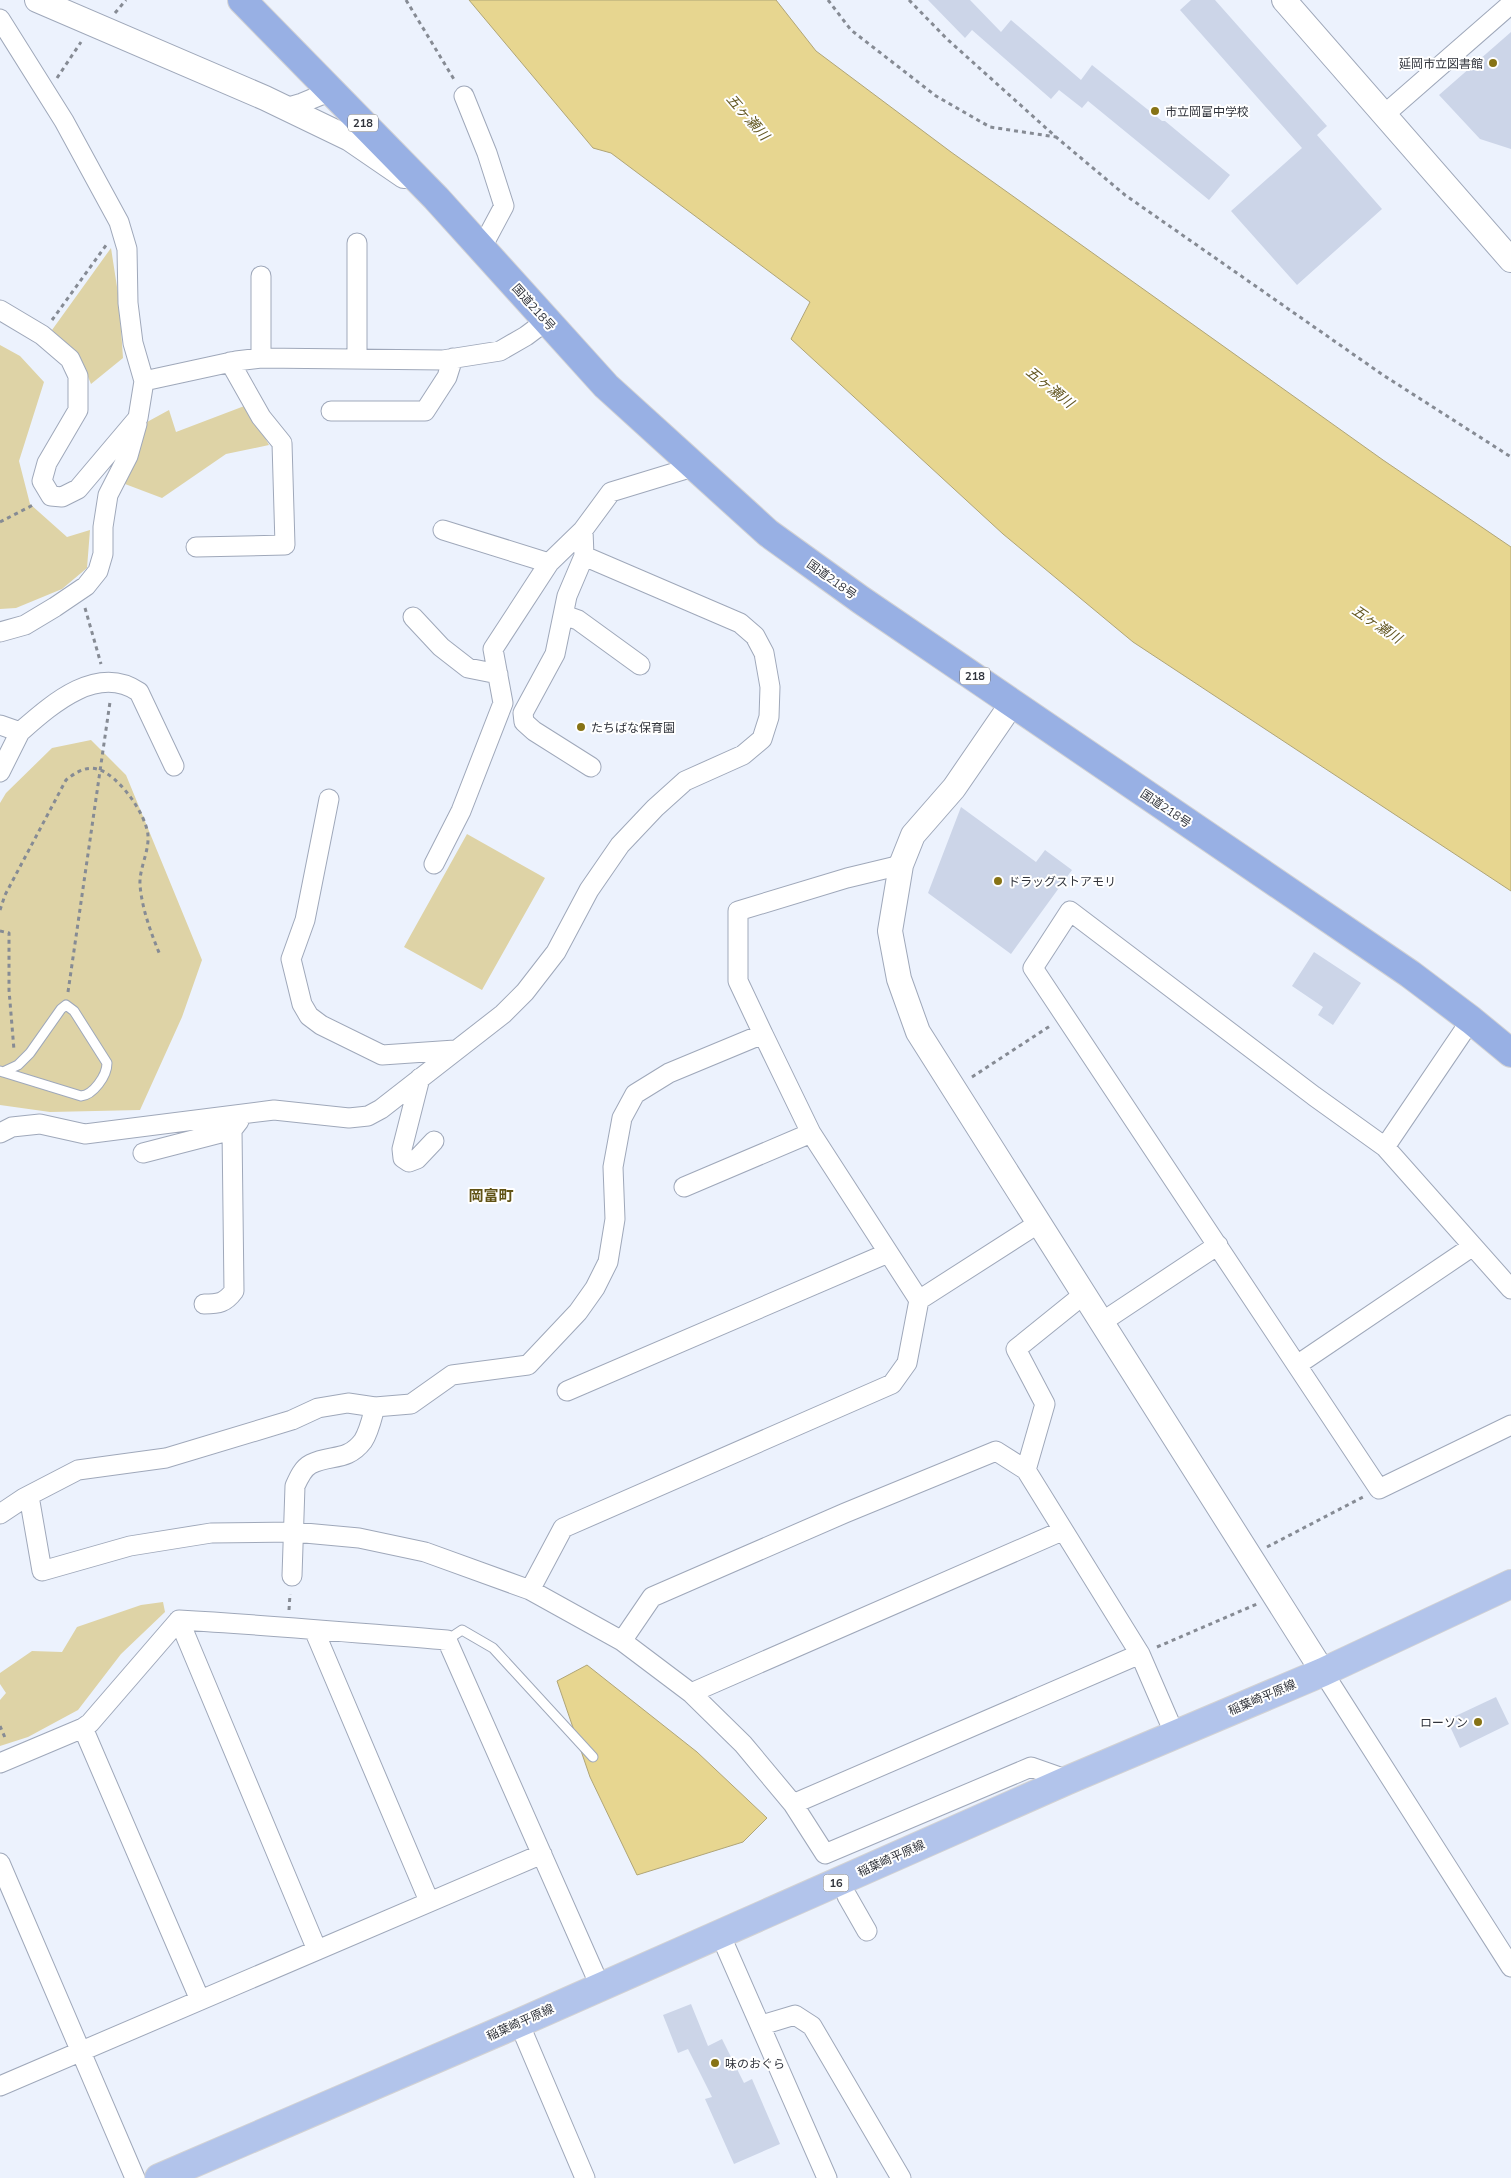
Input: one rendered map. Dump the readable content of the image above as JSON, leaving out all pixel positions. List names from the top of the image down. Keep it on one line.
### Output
{"streets":{"highway":["218","国道218号"],"main road":["稲葉崎平原線","16"]},"districts":["岡富町"],"water":["五ヶ瀬川"],"places":["延岡市立図書館","市立岡富中学校","たちばな保育園","ドラッグストアモリ","ローソン","味のおぐら"]}
